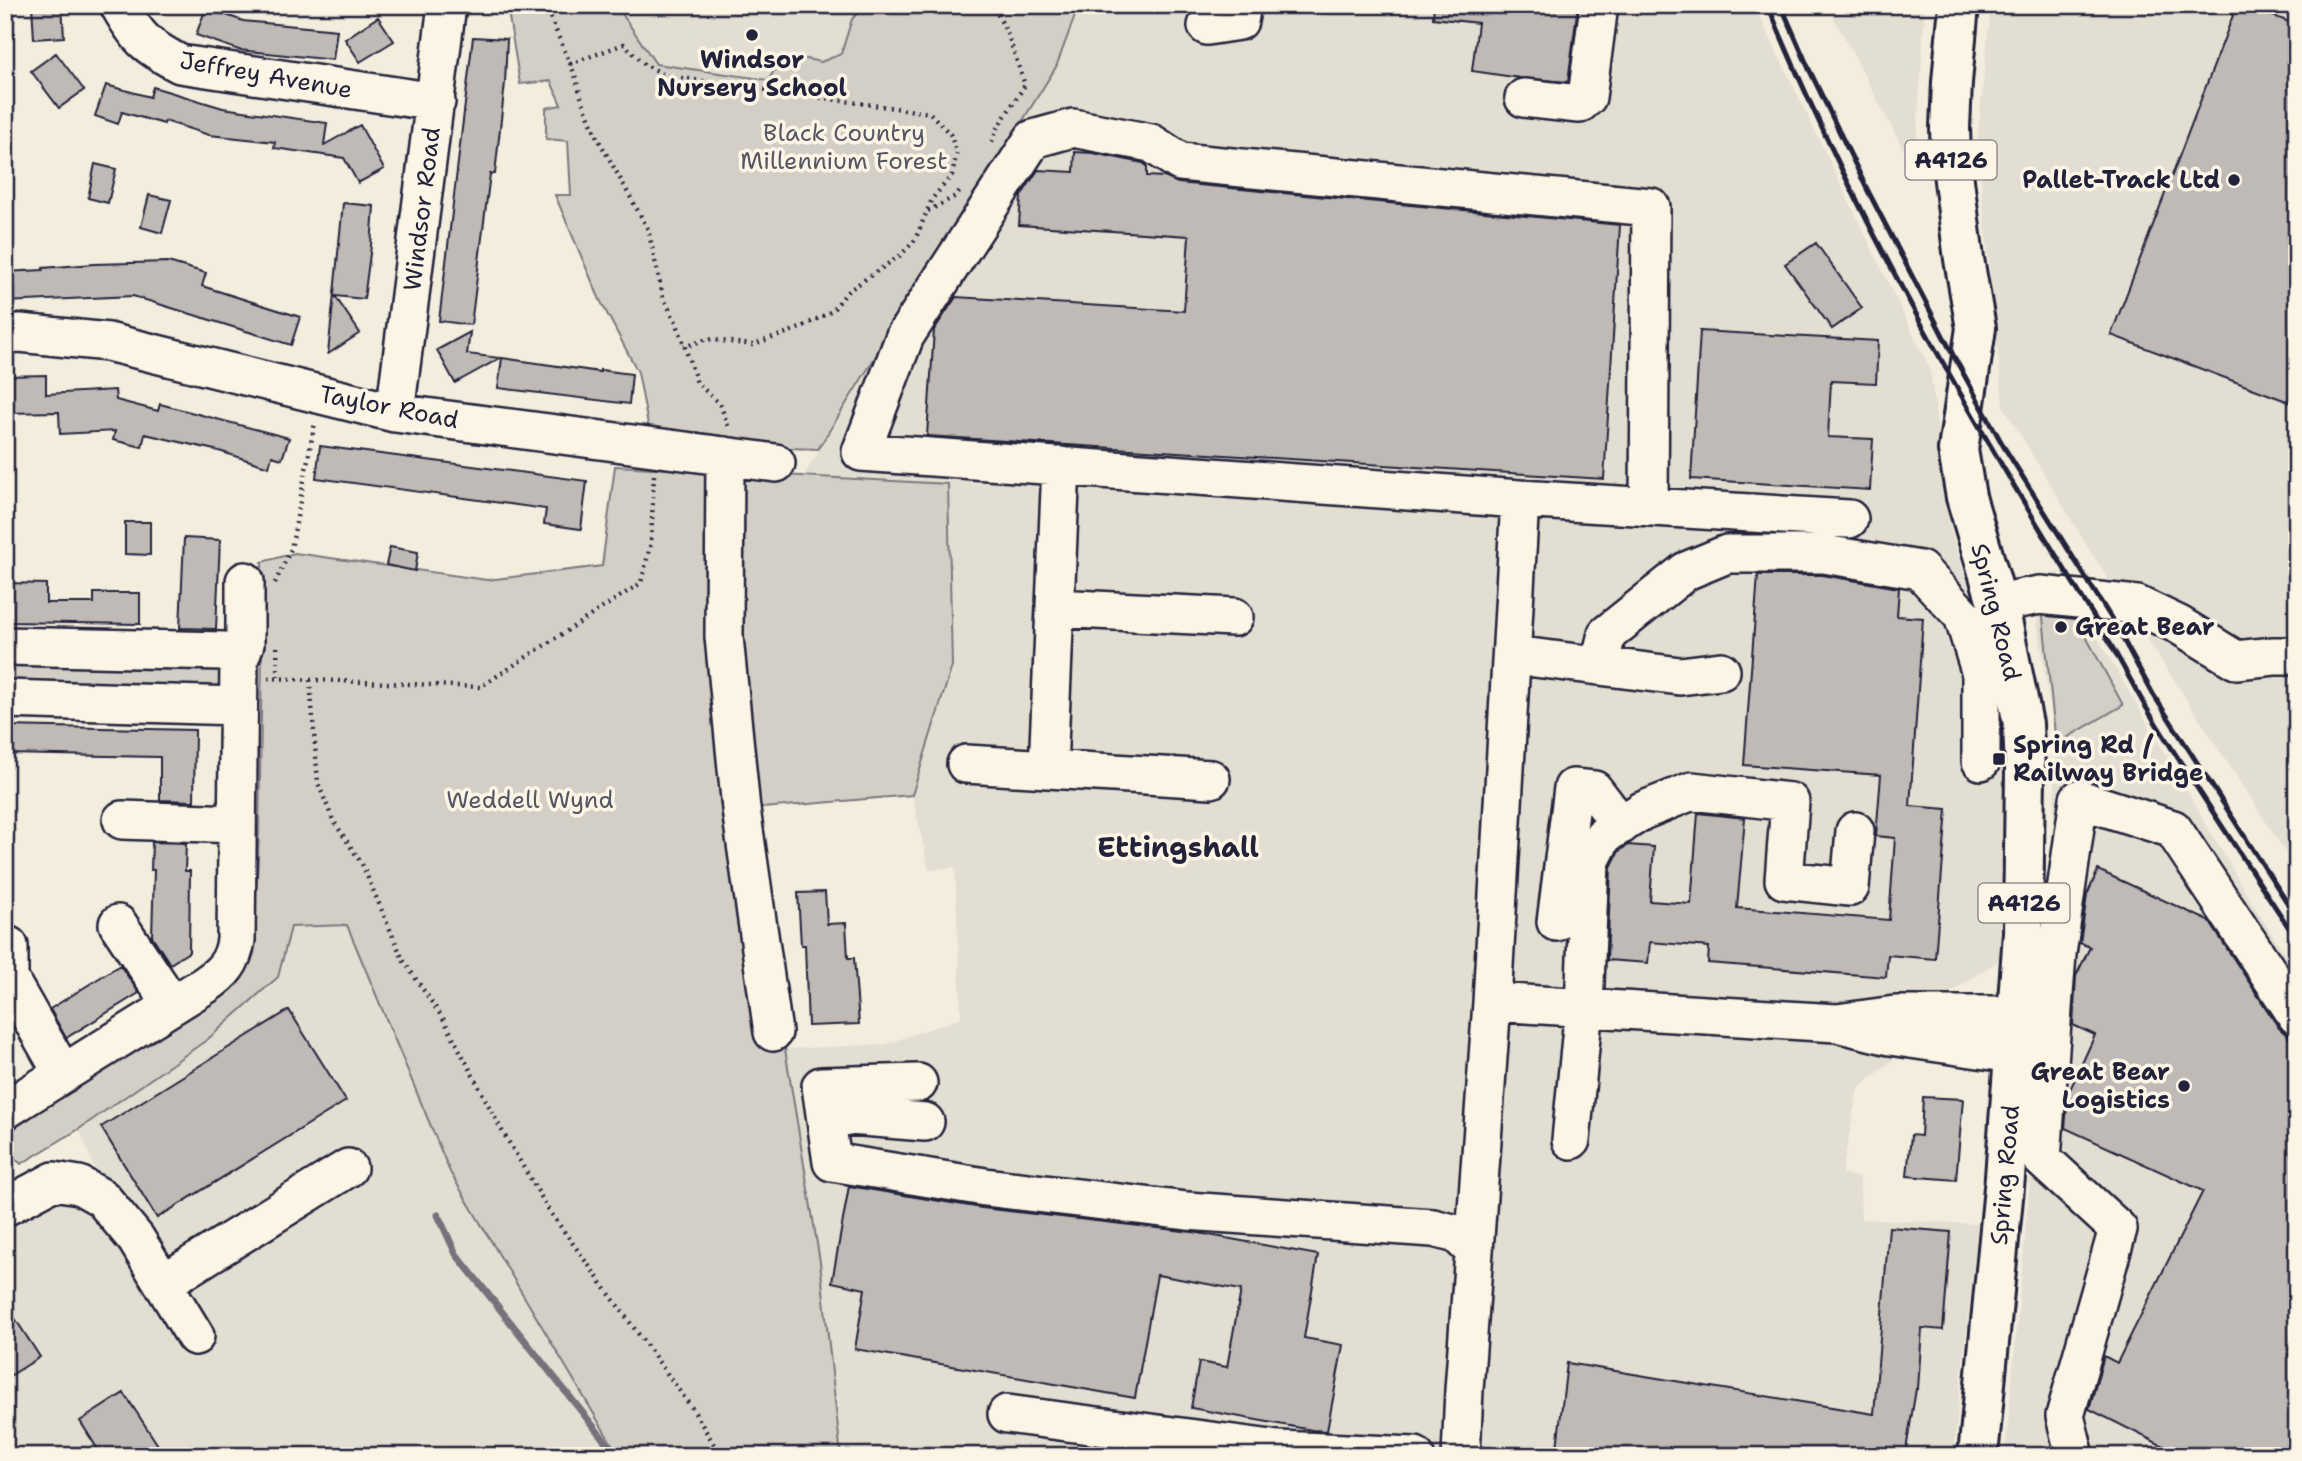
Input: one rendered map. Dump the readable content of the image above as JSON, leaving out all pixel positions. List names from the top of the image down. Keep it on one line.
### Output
{"streets":{"main road":["A4126","Spring Road"],"street":["Jeffrey Avenue","Windsor Road","Taylor Road"]},"crossings":[["Jeffrey Avenue","Windsor Road"],["Windsor Road","Taylor Road"]],"districts":["Ettingshall"],"parks":["Black Country Millennium Forest","Weddell Wynd"],"places":{"other":["Windsor Nursery School","Pallet-Track Ltd","Great Bear","Great Bear Logistics"],"transit":["Spring Rd / Railway Bridge"]}}
